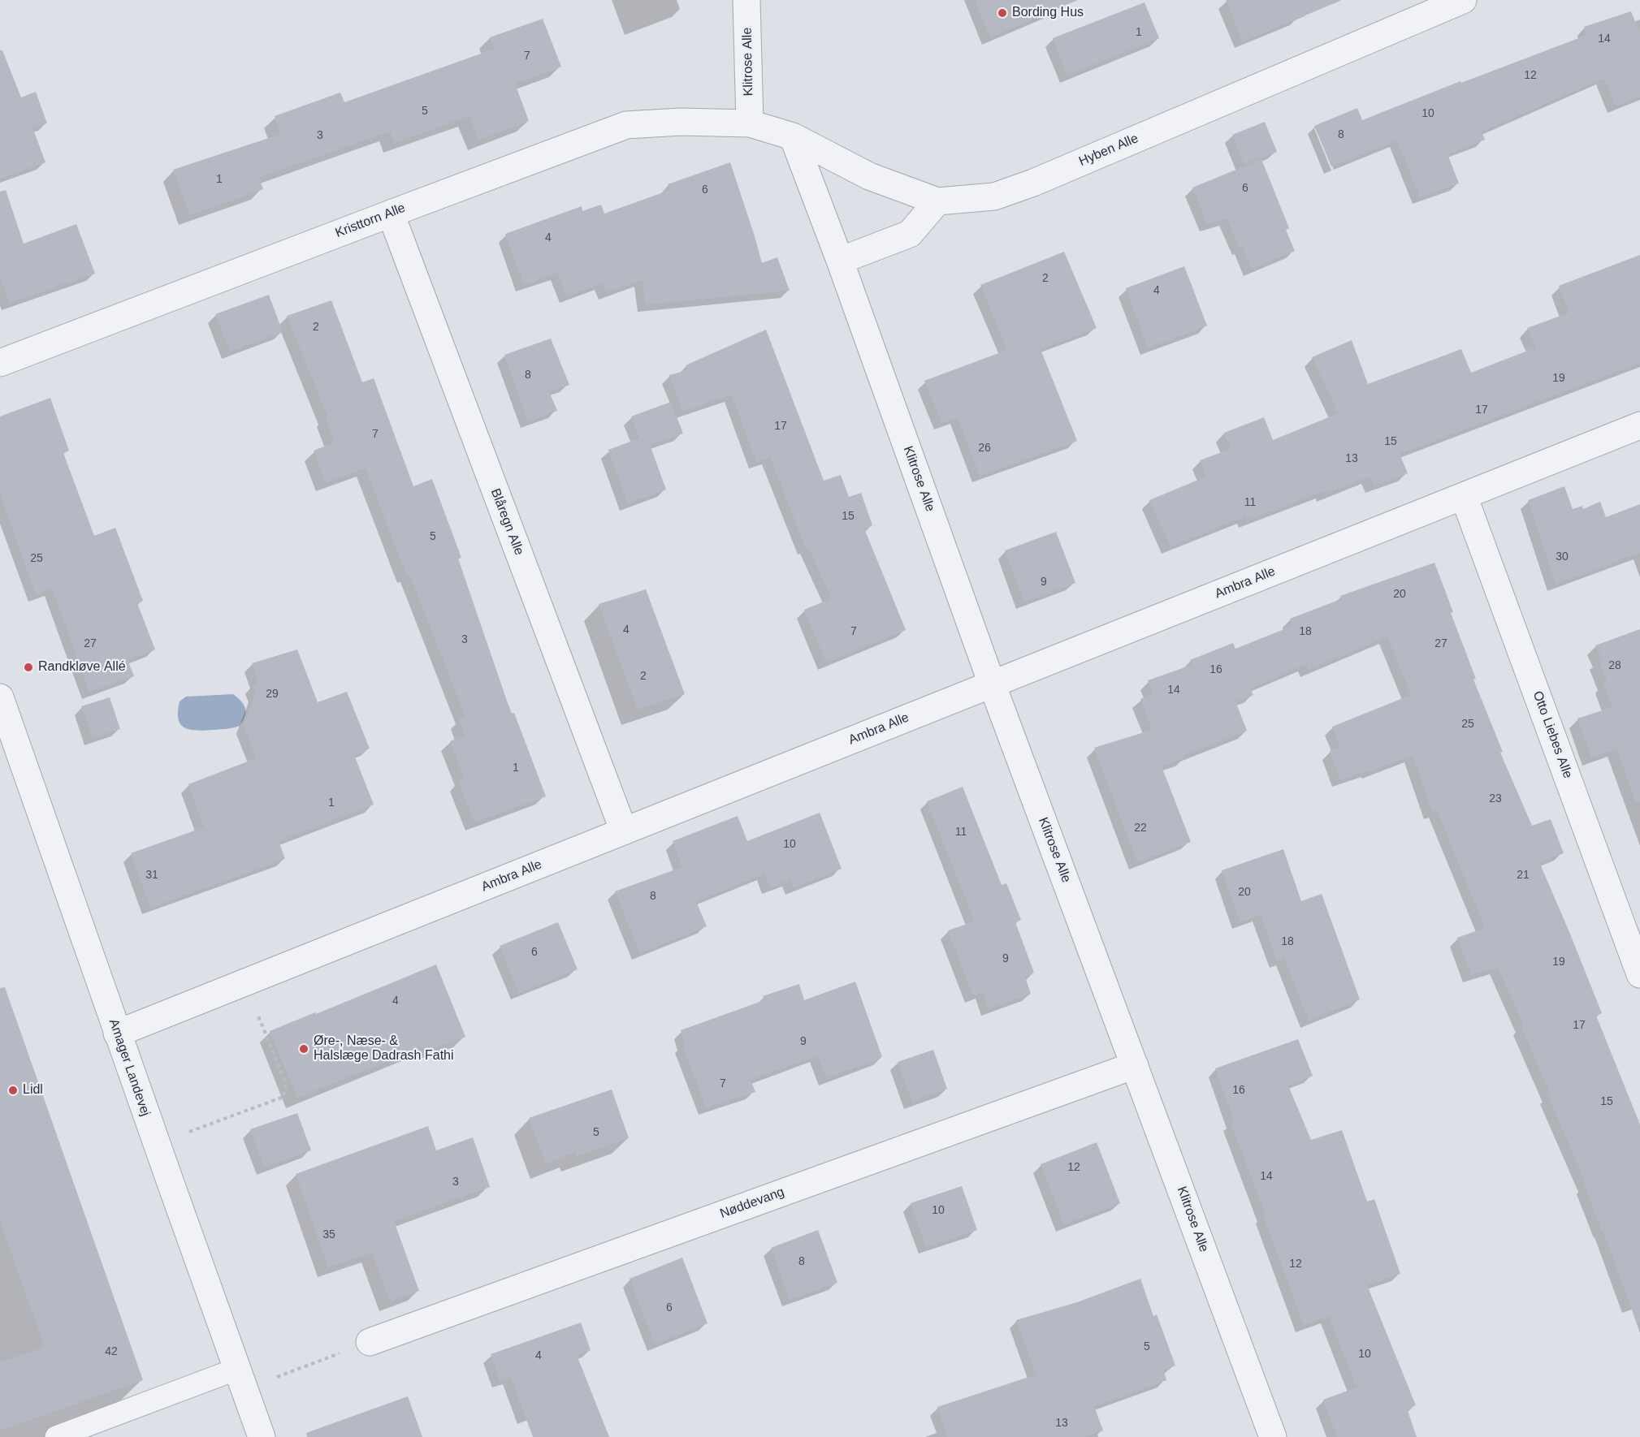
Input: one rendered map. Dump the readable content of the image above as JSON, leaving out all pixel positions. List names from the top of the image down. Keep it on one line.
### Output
{"streets":{"street":["Klitrose Alle","Hyben Alle","Kristtorn Alle","Blåregn Alle","Ambra Alle","Otto Liebes Alle","Amager Landevej","Nøddevang"]},"crossings":[["Klitrose Alle","Hyben Alle"],["Klitrose Alle","Kristtorn Alle"],["Klitrose Alle","Ambra Alle"],["Klitrose Alle","Nøddevang"],["Hyben Alle","Kristtorn Alle"],["Kristtorn Alle","Blåregn Alle"],["Blåregn Alle","Ambra Alle"],["Ambra Alle","Otto Liebes Alle"],["Ambra Alle","Amager Landevej"]],"places":["Bording Hus","Randkløve Allé","Øre-, Næse- & Halslæge Dadrash Fathi","Lidl"],"house_numbers":["1","14","7","12","5","10","8","3","1","6","6","4","2","4","2","8","19","17","17","7","15","26","13","11","15","5","30","25","9","20","4","7","18","3","27","27","28","16","2","14","29","25","1","23","1","22","11","10","31","21","20","8","18","6","9","19","4","17","9","7","16","15","5","12","14","3","10","35","8","12","6","5","42","10","4","13"]}
